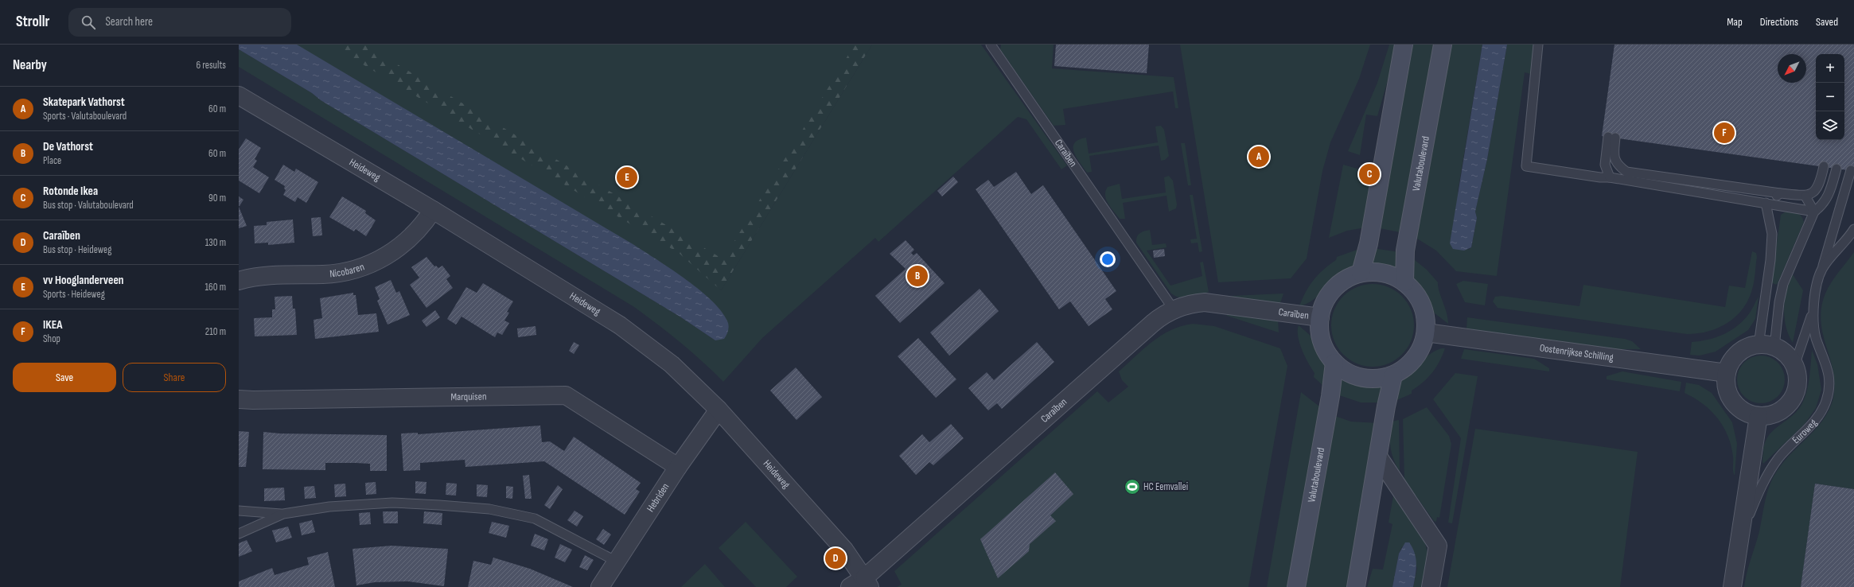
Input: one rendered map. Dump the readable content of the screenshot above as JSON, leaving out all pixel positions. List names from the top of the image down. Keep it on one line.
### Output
{"streets":{"main road":["Valutaboulevard"],"street":["Caraïben","Heideweg","Nicobaren","Oostenrijkse Schilling","Marquisen","Euroweg","Hebriden"]},"crossings":[["Caraïben","Valutaboulevard"],["Caraïben","Heideweg"],["Caraïben","Oostenrijkse Schilling"],["Valutaboulevard","Oostenrijkse Schilling"],["Heideweg","Nicobaren"],["Heideweg","Hebriden"],["Oostenrijkse Schilling","Euroweg"],["Marquisen","Hebriden"]],"places":{"sports":["HC Eemvallei"]},"north":"bottom left","page":{"header":"Strollr","search":"Search here","nav":["Map","Directions","Saved"],"heading":["Nearby","6 results"],"map_buttons":["+","−"],"list":[{"mark":"A","name":"Skatepark Vathorst","note":"Sports · Valutaboulevard","value":"60 m"},{"mark":"B","name":"De Vathorst","note":"Place","value":"60 m"},{"mark":"C","name":"Rotonde Ikea","note":"Bus stop · Valutaboulevard","value":"90 m"},{"mark":"D","name":"Caraïben","note":"Bus stop · Heideweg","value":"130 m"},{"mark":"E","name":"vv Hooglanderveen","note":"Sports · Heideweg","value":"160 m"},{"mark":"F","name":"IKEA","note":"Shop","value":"210 m"}],"pins":["F","A","C","E","B","D"],"buttons":["Save","Share"]}}
